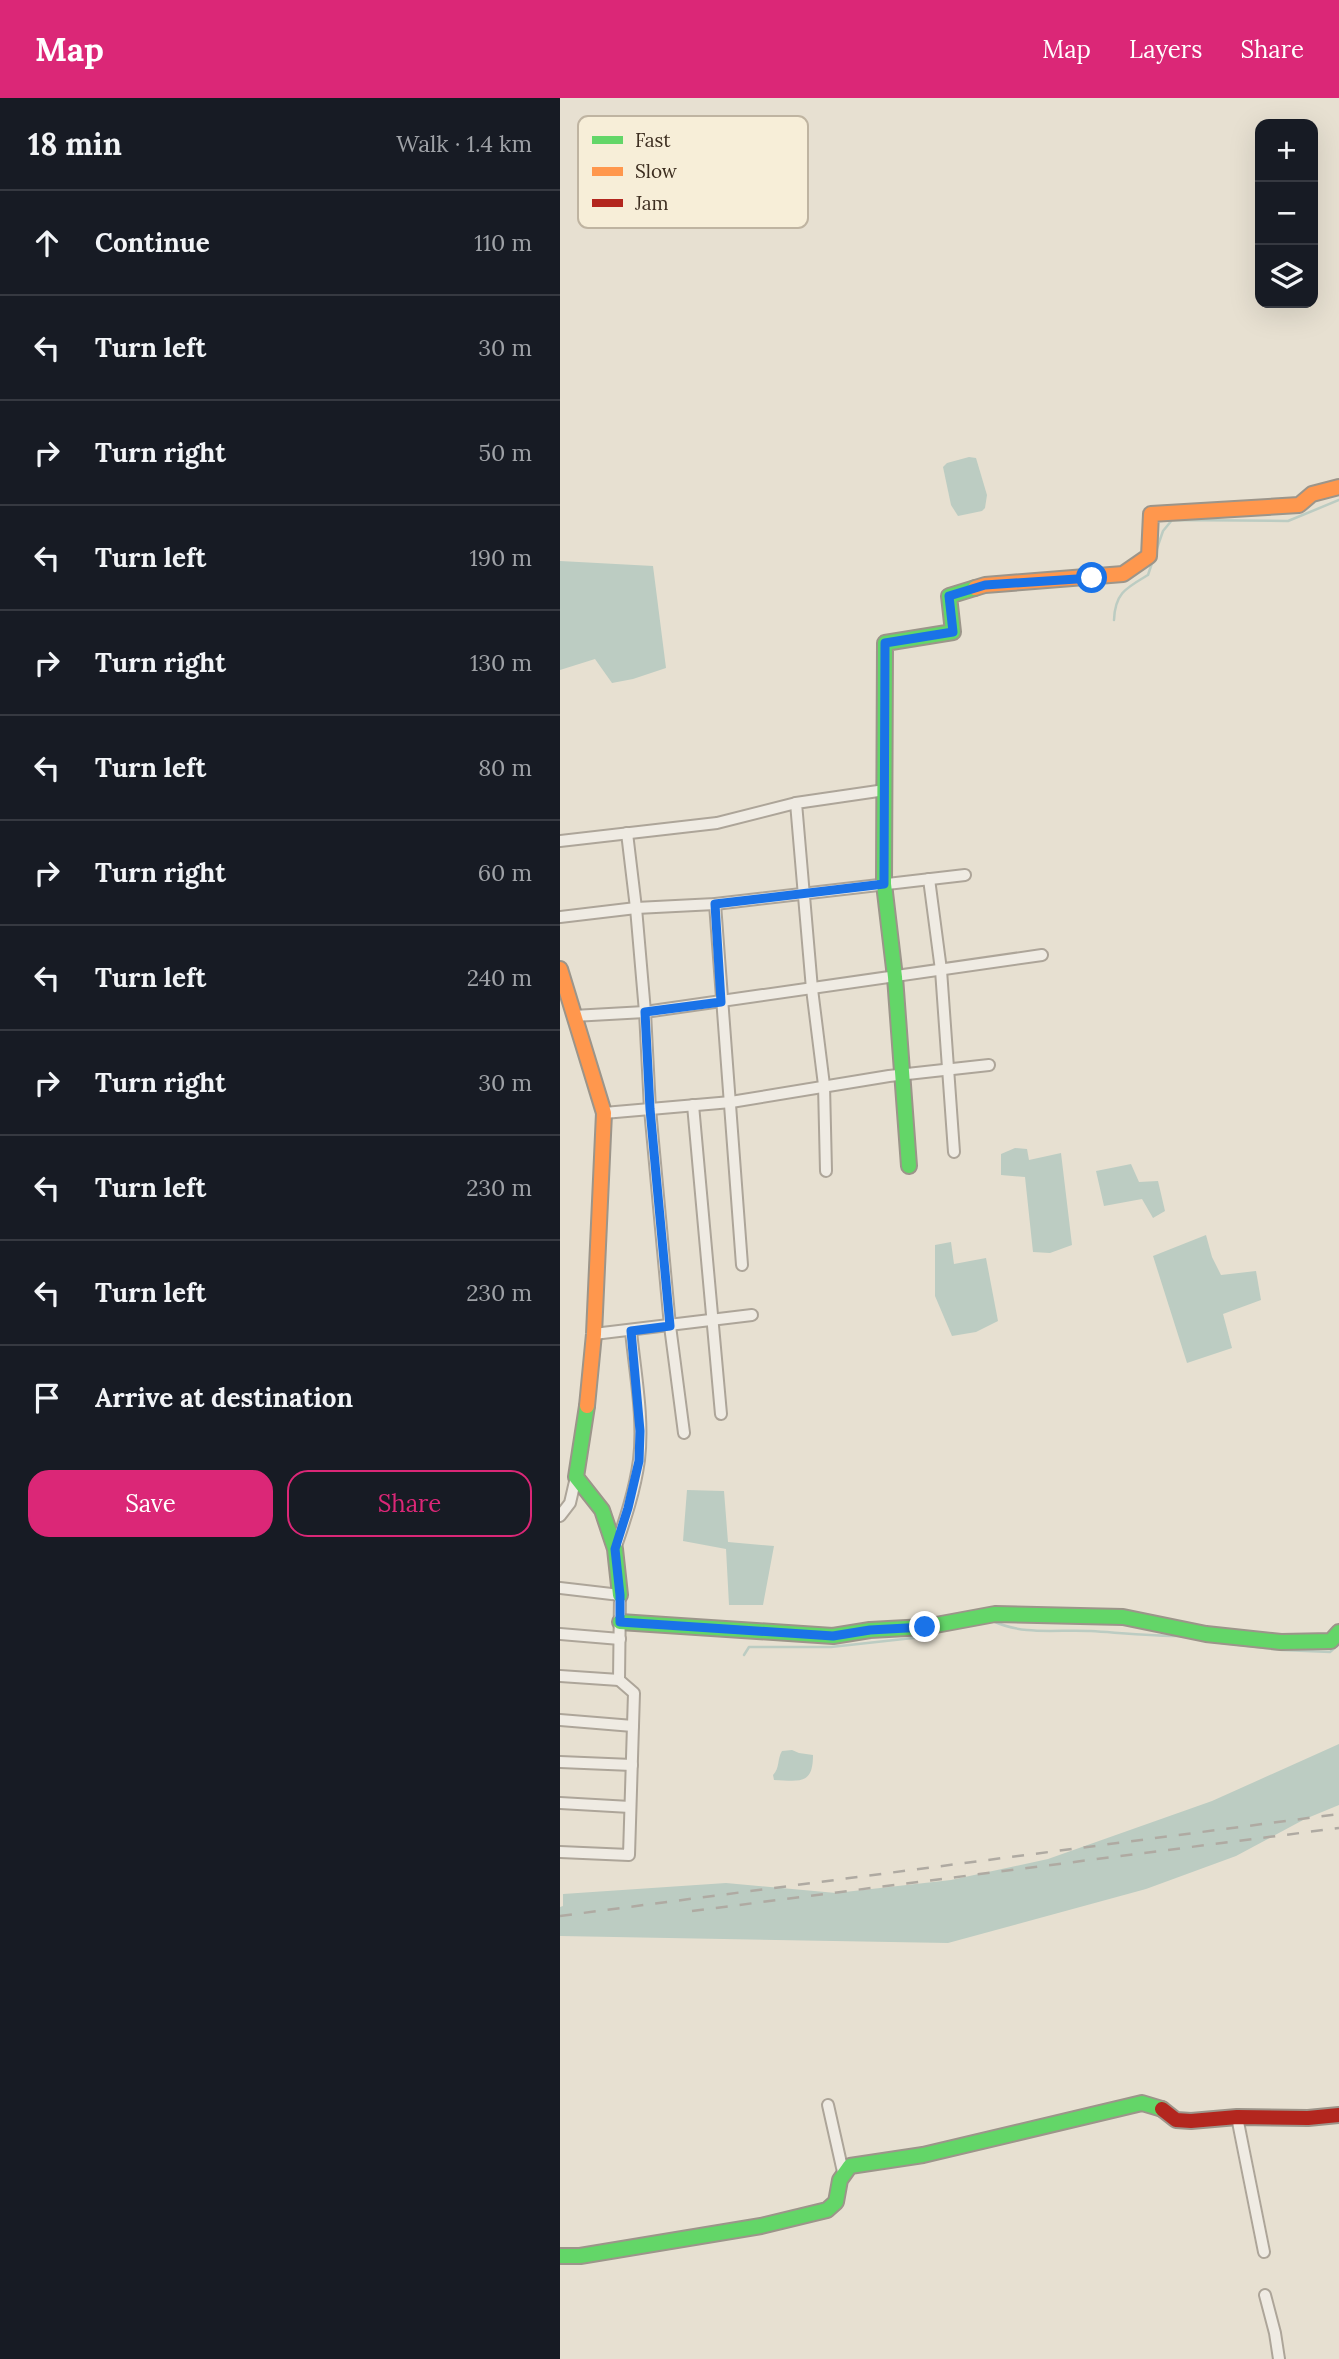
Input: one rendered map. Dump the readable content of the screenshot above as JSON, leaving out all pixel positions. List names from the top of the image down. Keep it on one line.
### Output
{"legend":["Fast","Slow","Jam"],"page":{"header":"Map","nav":["Map","Layers","Share"],"heading":["18 min","Walk · 1.4 km"],"map_buttons":["+","−"],"list":[["Continue","110 m"],["Turn left","30 m"],["Turn right","50 m"],["Turn left","190 m"],["Turn right","130 m"],["Turn left","80 m"],["Turn right","60 m"],["Turn left","240 m"],["Turn right","30 m"],["Turn left","230 m"],["Turn left","230 m"],"Arrive at destination"],"buttons":["Save","Share"]}}
